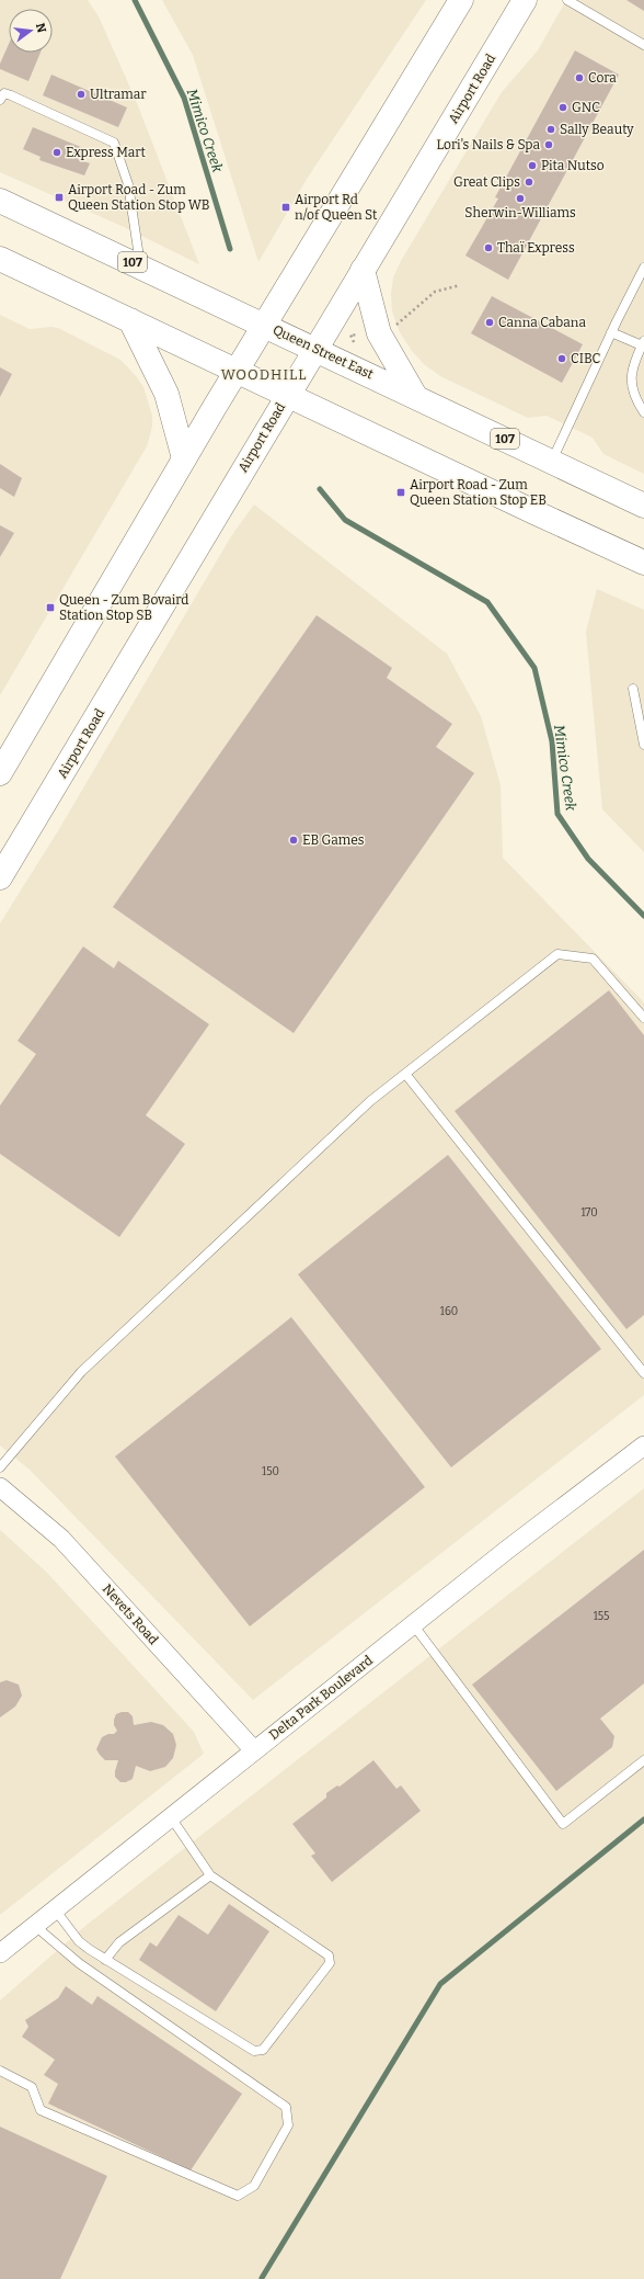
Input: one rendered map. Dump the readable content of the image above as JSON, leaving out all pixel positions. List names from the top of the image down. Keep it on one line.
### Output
{"streets":{"main road":["Airport Road","107","Queen Street East"],"street":["Nevets Road","Delta Park Boulevard"]},"crossings":[["Airport Road","Queen Street East"],["Nevets Road","Delta Park Boulevard"]],"districts":["WOODHILL"],"water":["Mimico Creek"],"places":{"other":["Cora","Ultramar","GNC","Sally Beauty","Lori's Nails & Spa","Express Mart","Pita Nutso","Great Clips","Sherwin-Williams","Thaï Express","Canna Cabana","CIBC","EB Games"],"transit":["Airport Road - Zum Queen Station Stop WB","Airport Rd n/of Queen St","Airport Road - Zum Queen Station Stop EB","Queen - Zum Bovaird Station Stop SB"]},"house_numbers":["170","160","150","155"],"north":"right"}
